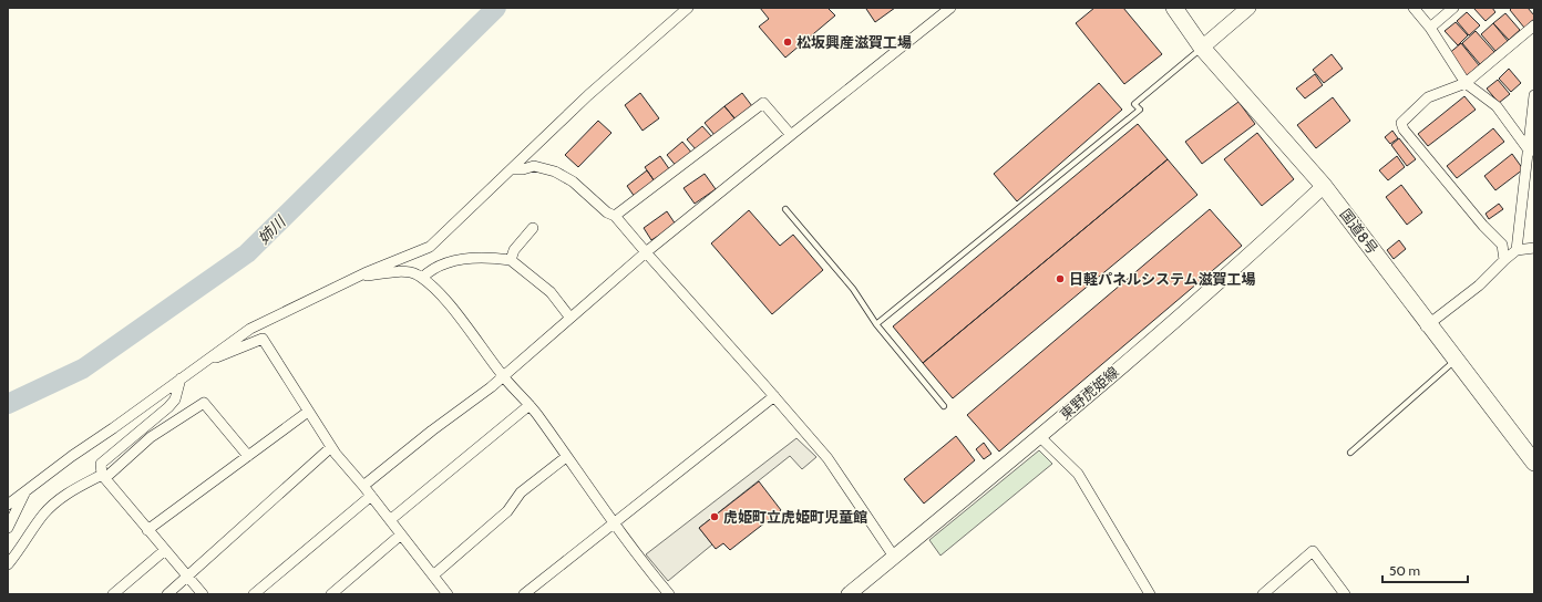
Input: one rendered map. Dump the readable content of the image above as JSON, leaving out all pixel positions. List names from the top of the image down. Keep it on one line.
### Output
{"streets":{"highway":["国道8号"],"main road":["東野虎姫線"]},"crossings":[["国道8号","東野虎姫線"]],"water":["姉川"],"places":["松坂興産滋賀工場","日軽パネルシステム滋賀工場","虎姫町立虎姫町児童館"],"scale_bar":"50 m"}
